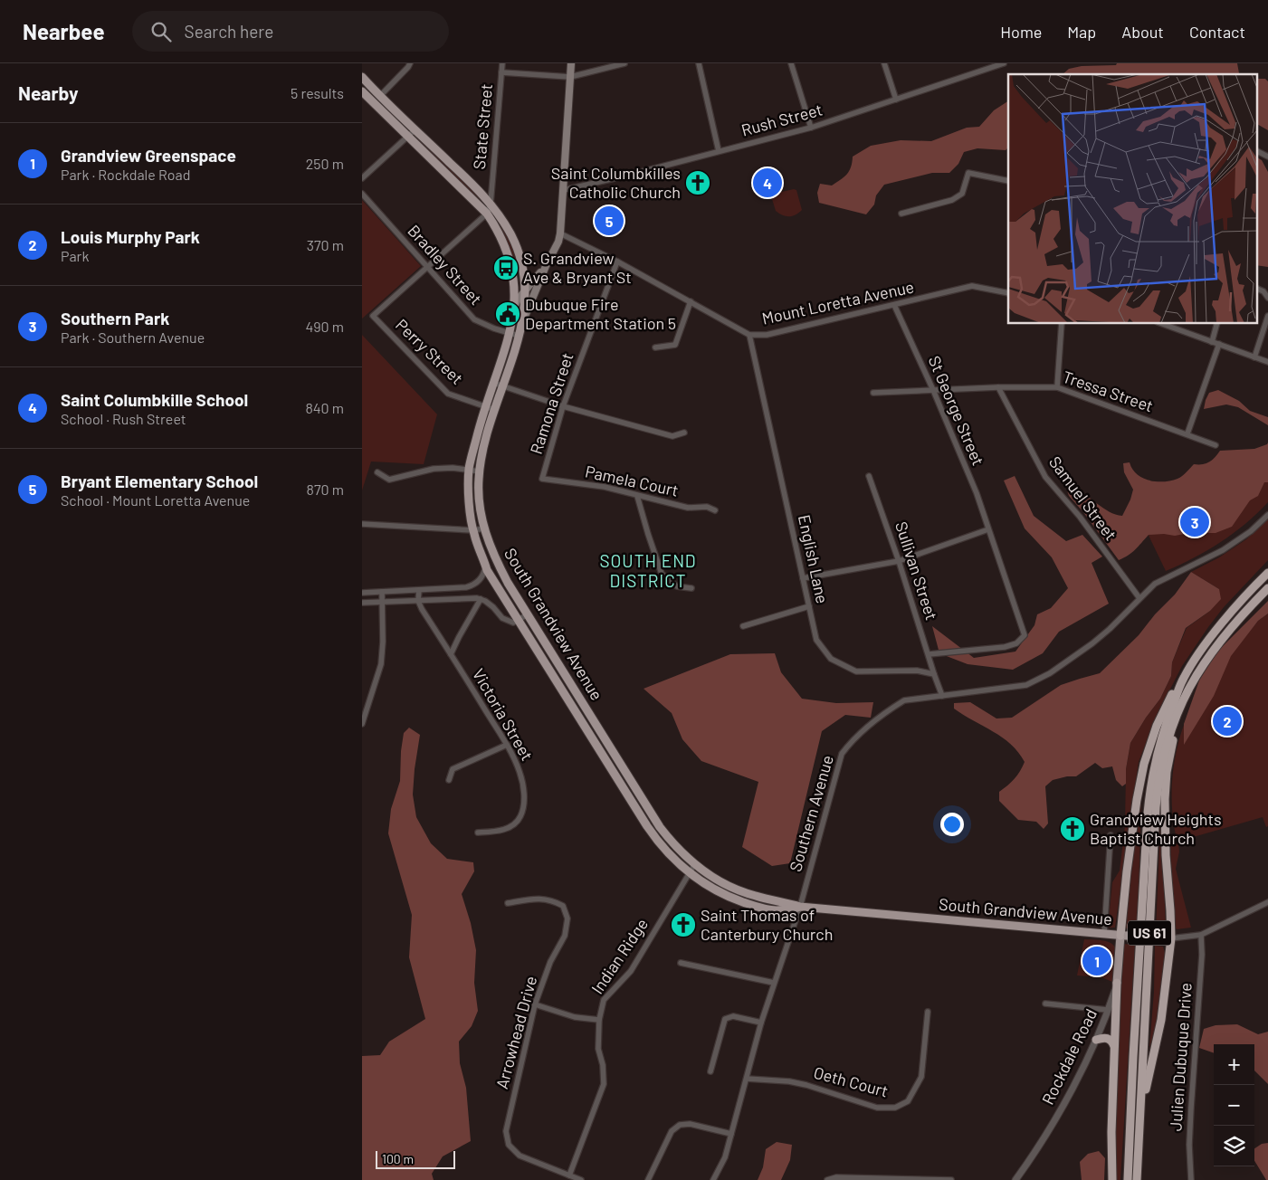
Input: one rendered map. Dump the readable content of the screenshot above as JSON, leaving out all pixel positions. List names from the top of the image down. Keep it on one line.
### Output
{"streets":{"highway":["US 61"],"main road":["South Grandview Avenue","Rockdale Road"],"street":["Rush Street","State Street","Bradley Street","Mount Loretta Avenue","Perry Street","Tressa Street","Ramona Street","St George Street","Pamela Court","Samuel Street","English Lane","Sullivan Street","Victoria Street","Southern Avenue","Indian Ridge","Arrowhead Drive","Julien Dubuque Drive","Oeth Court"]},"crossings":[["State Street","South Grandview Avenue"],["Bradley Street","Perry Street"],["Bradley Street","South Grandview Avenue"],["Mount Loretta Avenue","Ramona Street"],["Mount Loretta Avenue","St George Street"],["Mount Loretta Avenue","English Lane"],["Perry Street","South Grandview Avenue"],["Tressa Street","St George Street"],["Tressa Street","Samuel Street"],["Ramona Street","Pamela Court"],["St George Street","Sullivan Street"],["Samuel Street","Southern Avenue"],["English Lane","Sullivan Street"],["South Grandview Avenue","Southern Avenue"],["South Grandview Avenue","Indian Ridge"],["South Grandview Avenue","Rockdale Road"],["South Grandview Avenue","Julien Dubuque Drive"],["Southern Avenue","Oeth Court"],["Indian Ridge","Arrowhead Drive"]],"districts":["SOUTH END DISTRICT"],"places":{"church":["Saint Columbkilles Catholic Church","Grandview Heights Baptist Church","Saint Thomas of Canterbury Church"],"bus stop":["S. Grandview Ave & Bryant St"],"public building":["Dubuque Fire Department Station 5"]},"scale_bar":"100 m","page":{"header":"Nearbee","search":"Search here","nav":["Home","Map","About","Contact"],"heading":["Nearby","5 results"],"list":[{"mark":"1","name":"Grandview Greenspace","note":"Park · Rockdale Road","value":"250 m"},{"mark":"2","name":"Louis Murphy Park","note":"Park","value":"370 m"},{"mark":"3","name":"Southern Park","note":"Park · Southern Avenue","value":"490 m"},{"mark":"4","name":"Saint Columbkille School","note":"School · Rush Street","value":"840 m"},{"mark":"5","name":"Bryant Elementary School","note":"School · Mount Loretta Avenue","value":"870 m"}],"pins":["4","5","3","2","1"],"map_buttons":["+","−"],"scale":"100 m"}}
